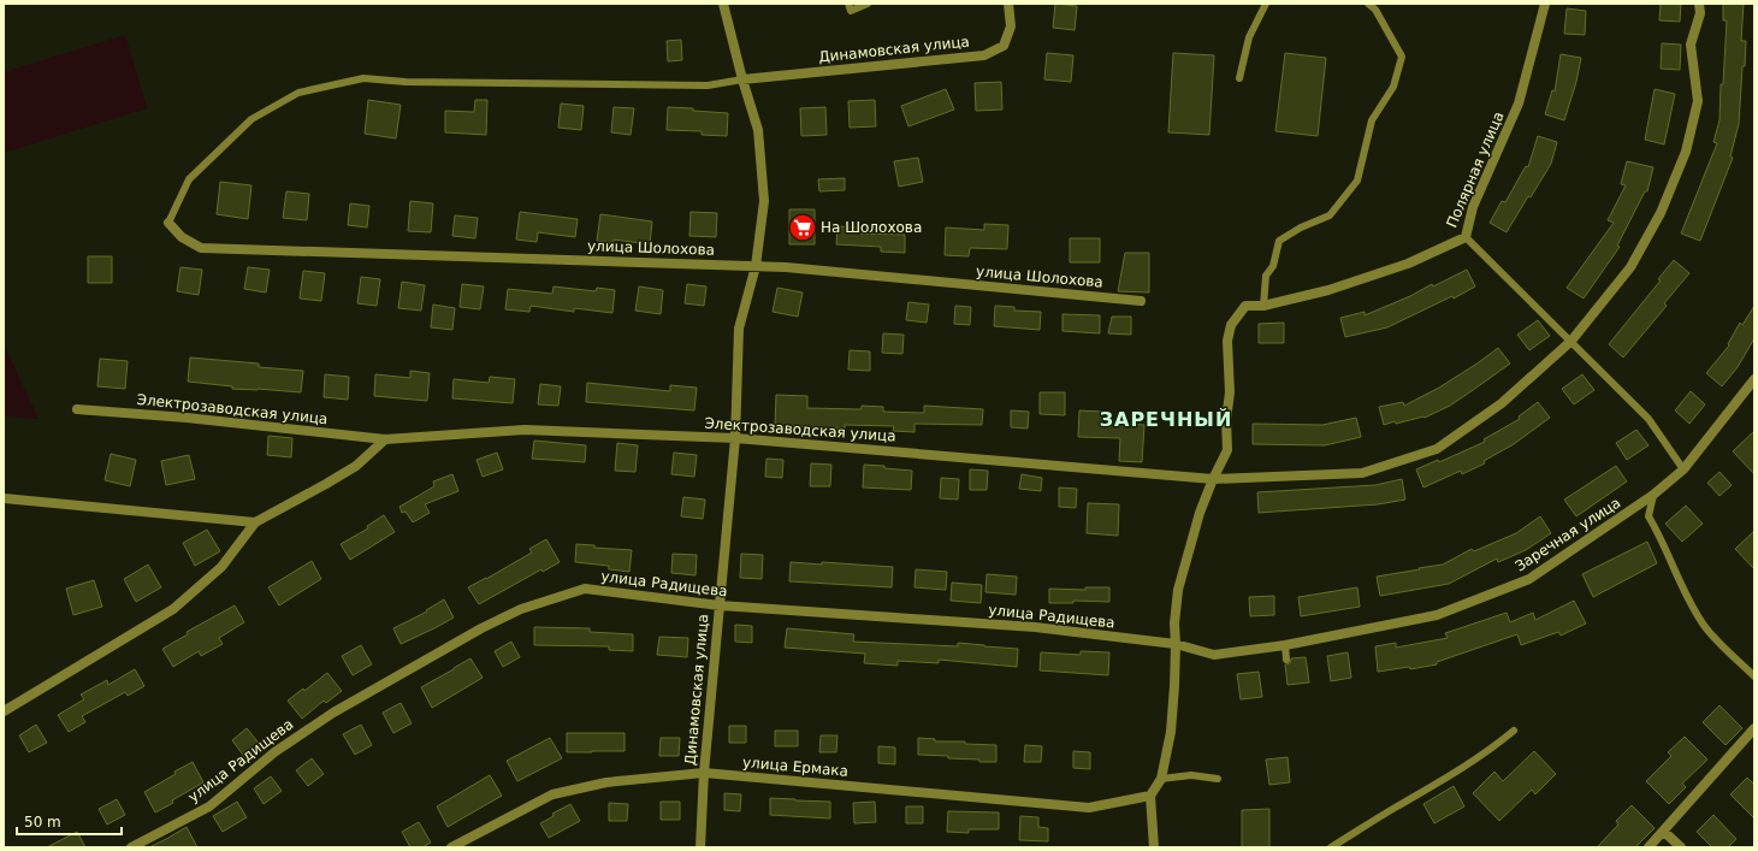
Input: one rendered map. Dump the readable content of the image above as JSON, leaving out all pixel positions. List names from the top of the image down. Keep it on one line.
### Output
{"streets":{"street":["Динамовская улица","Полярная улица","улица Шолохова","Электрозаводская улица","Заречная улица","улица Радищева","улица Ермака"]},"crossings":[["Динамовская улица","улица Шолохова"],["Динамовская улица","Электрозаводская улица"],["Динамовская улица","улица Радищева"],["Динамовская улица","улица Ермака"],["Полярная улица","Электрозаводская улица"],["Заречная улица","улица Радищева"]],"districts":["ЗАРЕЧНЫЙ"],"places":{"supermarket":["На Шолохова"]},"scale_bar":"50 m"}
